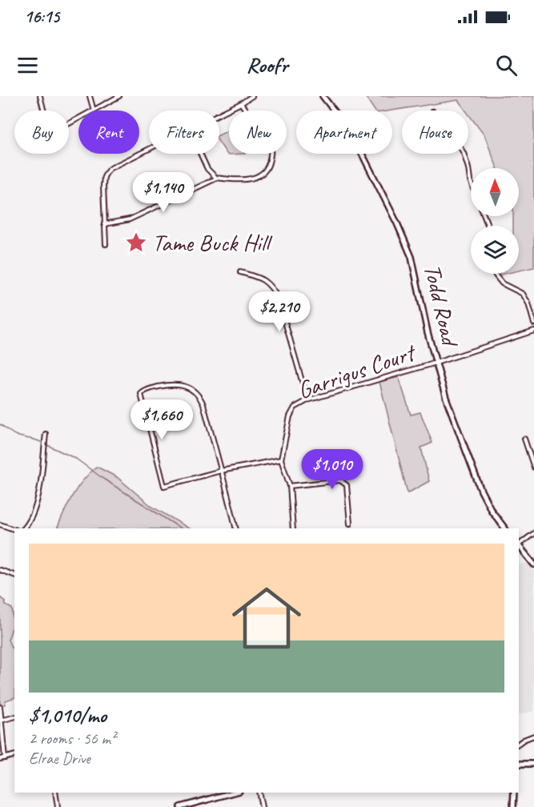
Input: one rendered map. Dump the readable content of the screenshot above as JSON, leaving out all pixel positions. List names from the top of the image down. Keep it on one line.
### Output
{"streets":{"street":["Todd Road","Garrigus Court"]},"crossings":[["Todd Road","Garrigus Court"]],"places":{"place":["Tame Buck Hill"]},"north":"top","page":{"status":"16:15","header":"Roofr","chip":["Buy","Rent","Filters","New","Apartment","House"],"price":["$1,140","$2,210","$1,660","$1,010"],"list":[{"name":"$1,010/mo","note":"2 rooms · 56 m² · Elrae Drive"}]}}
